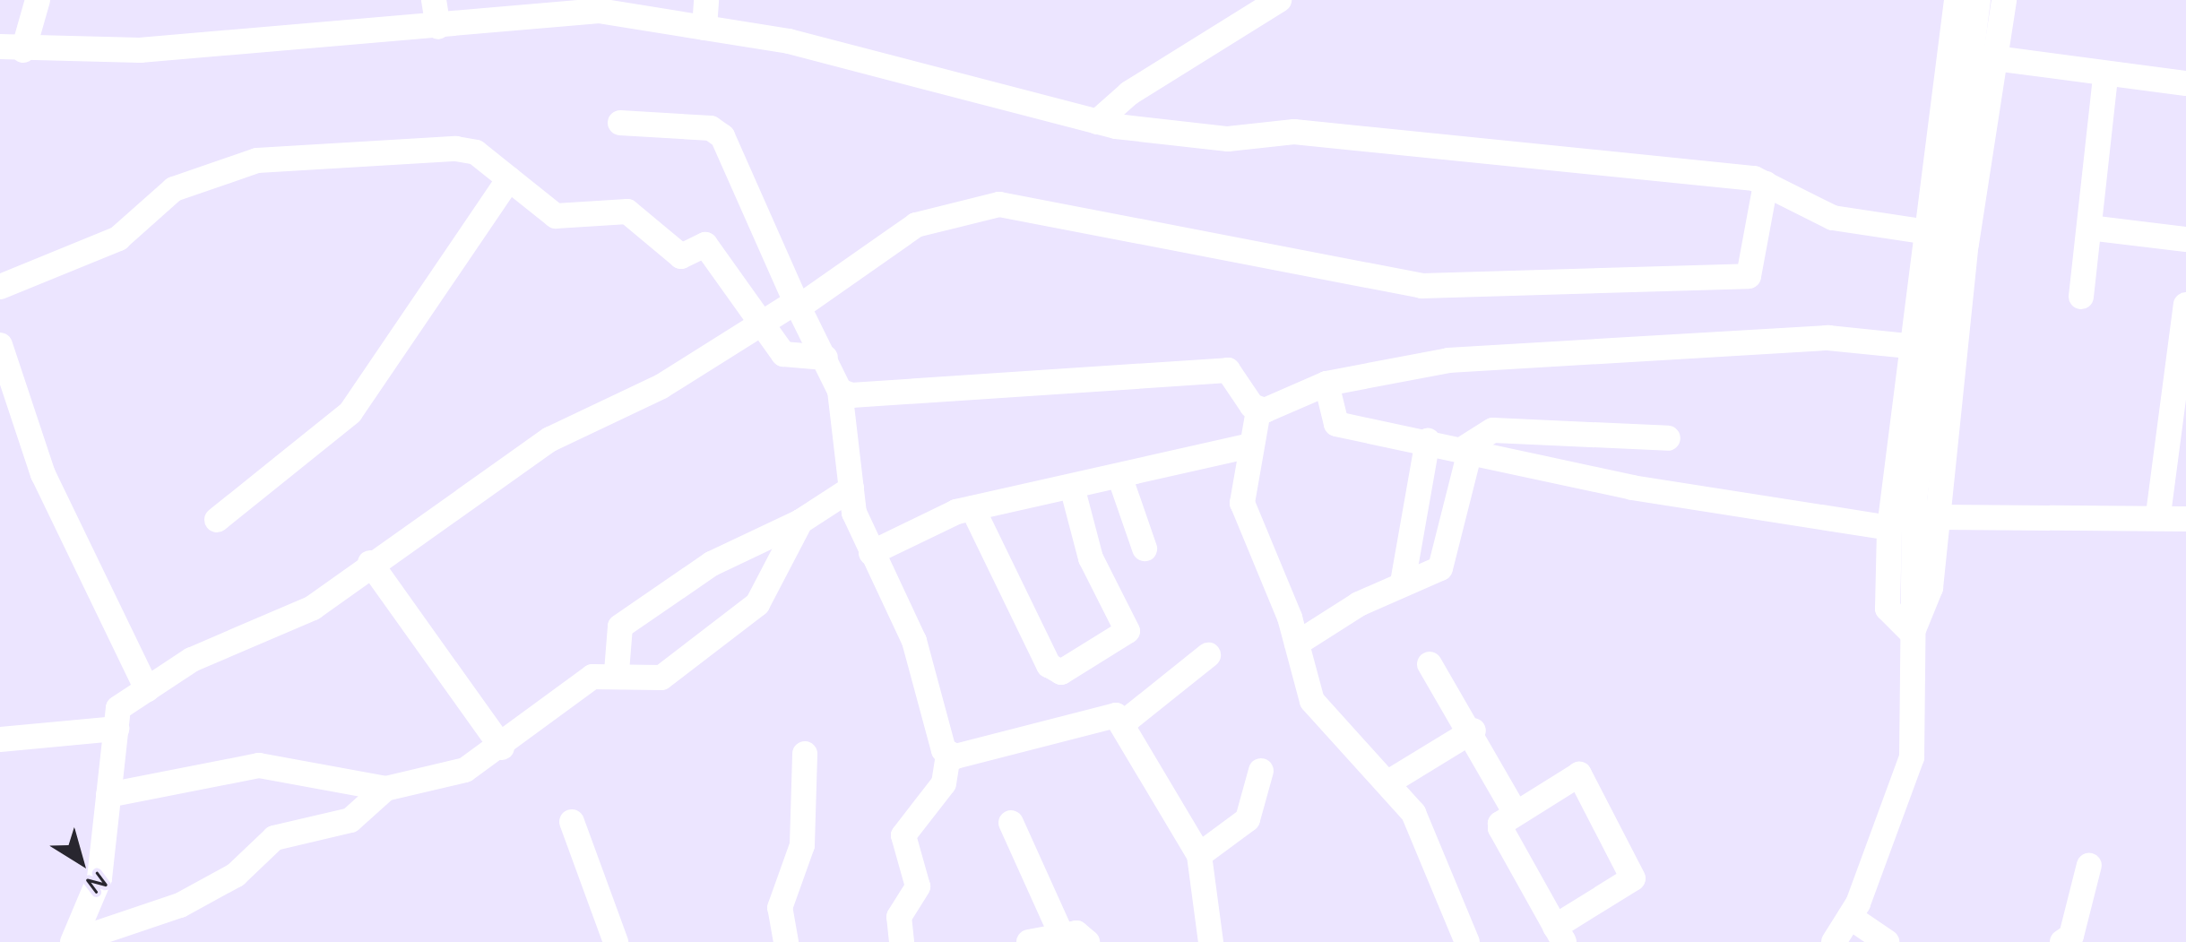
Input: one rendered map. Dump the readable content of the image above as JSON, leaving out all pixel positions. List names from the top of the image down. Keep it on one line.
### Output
{"north":"bottom right"}
